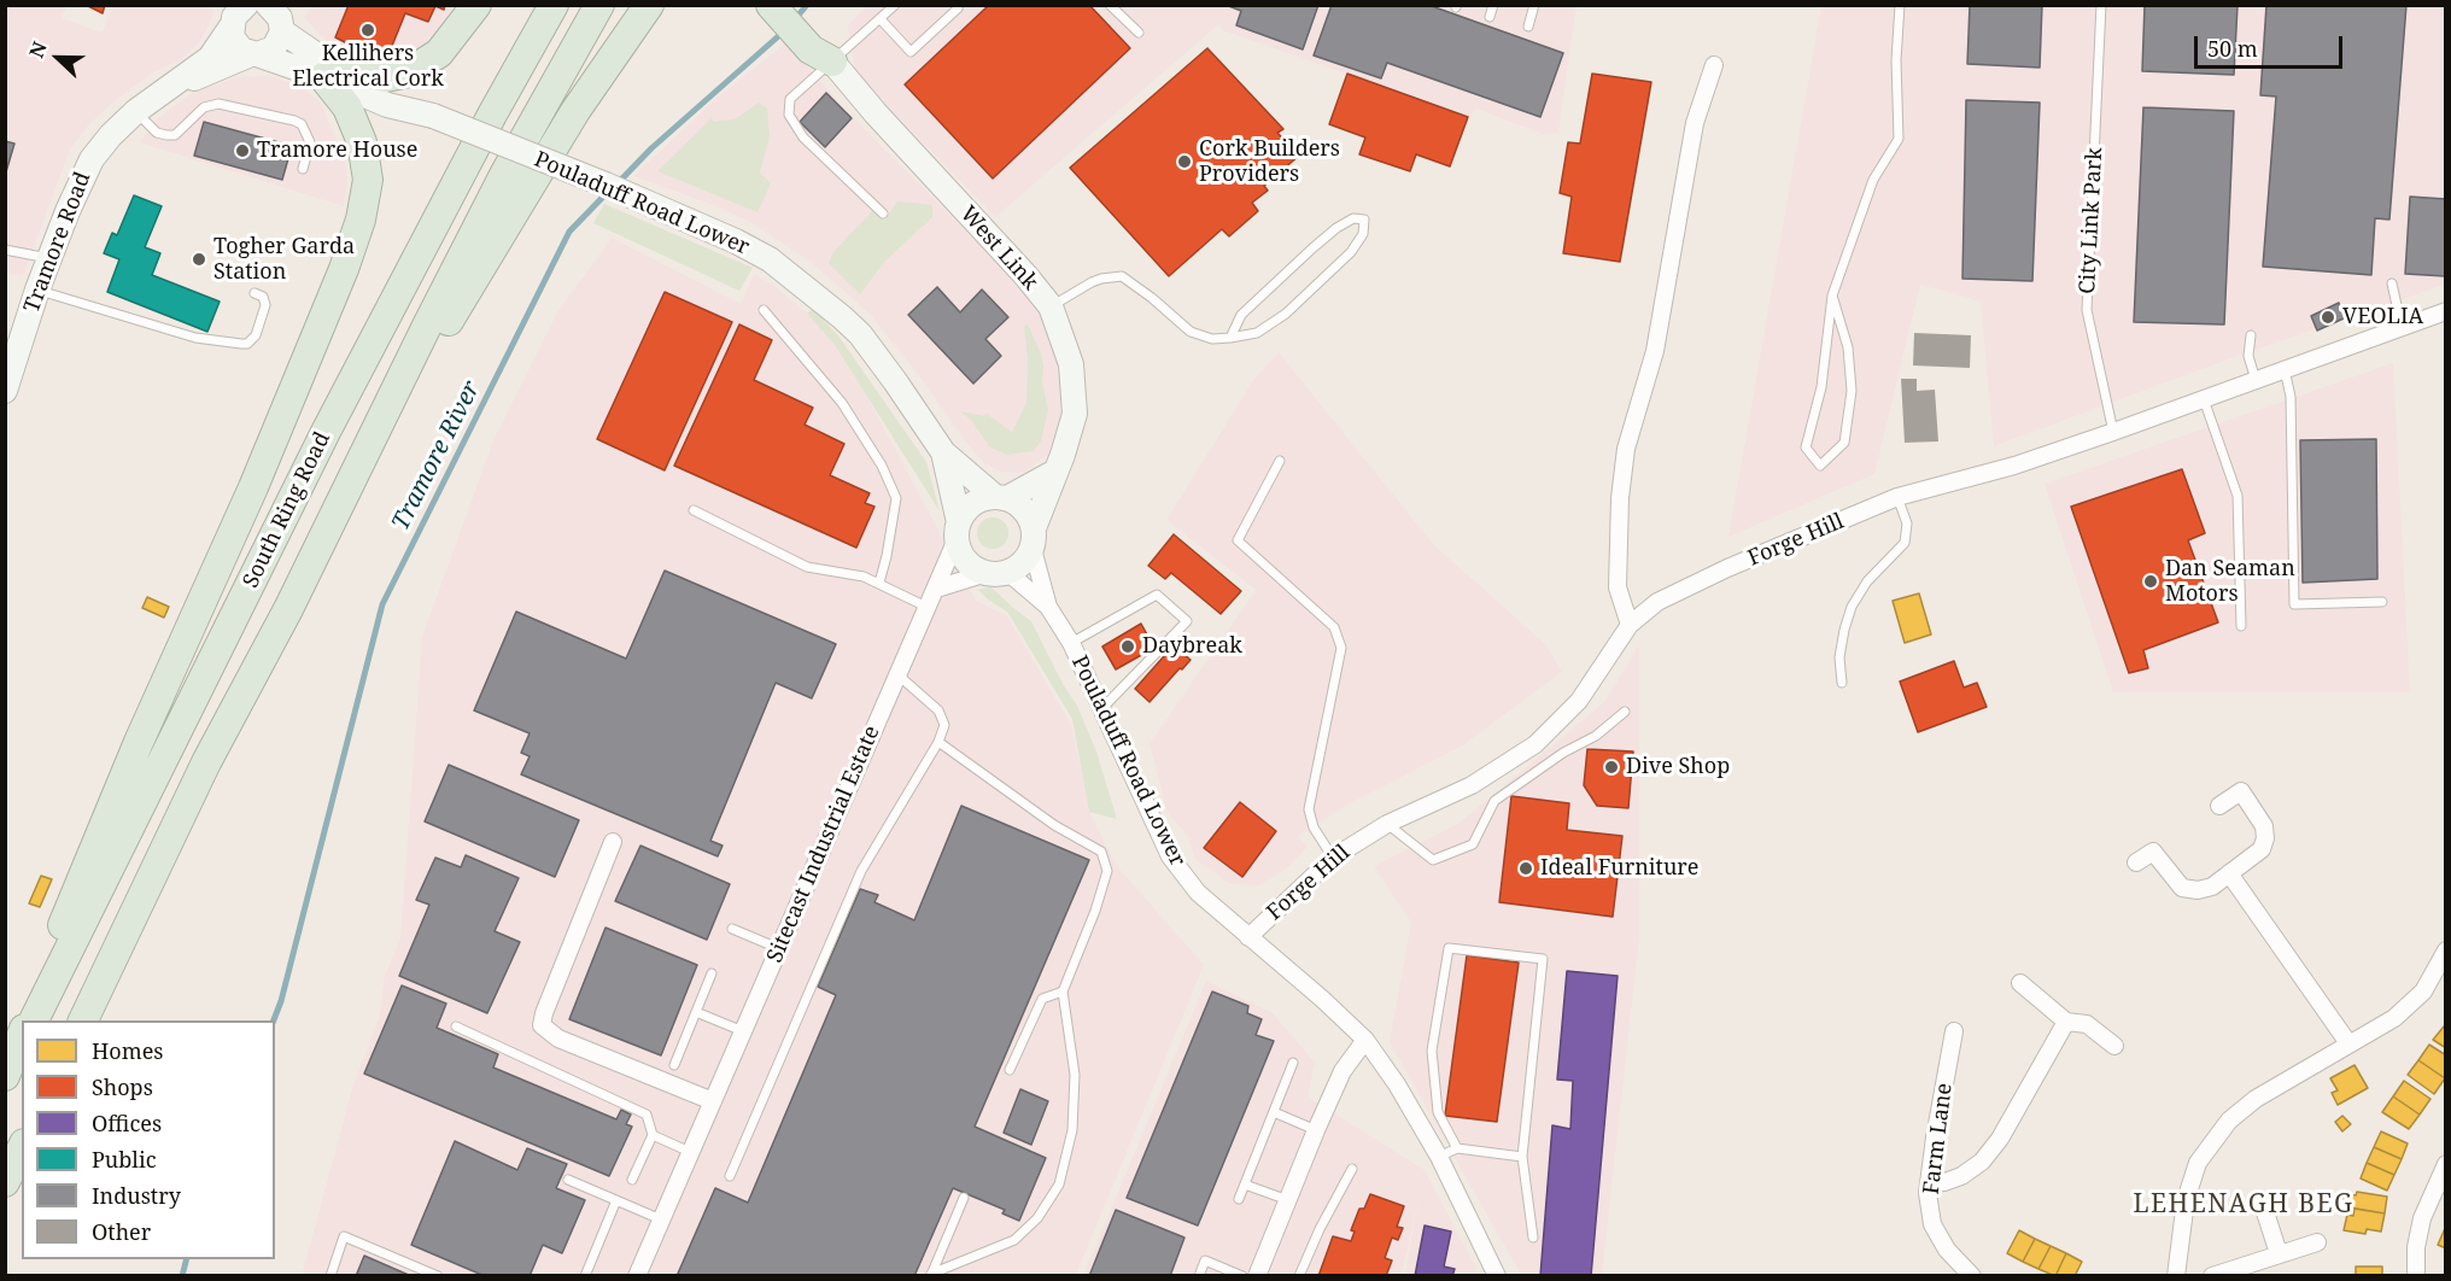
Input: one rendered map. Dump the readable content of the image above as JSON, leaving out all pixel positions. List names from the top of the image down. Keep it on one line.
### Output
{"streets":{"highway":["South Ring Road"],"street":["Pouladuff Road Lower","Tramore Road","West Link","Forge Hill","Sitecast Industrial Estate","Farm Lane"],"lane":["City Link Park"]},"crossings":[["Pouladuff Road Lower","Tramore Road"],["Pouladuff Road Lower","West Link"],["Pouladuff Road Lower","Forge Hill"],["Pouladuff Road Lower","Sitecast Industrial Estate"],["City Link Park","Forge Hill"],["West Link","Sitecast Industrial Estate"]],"districts":["LEHENAGH BEG"],"water":["Tramore River"],"places":["Kellihers Electrical Cork","Tramore House","Cork Builders Providers","Togher Garda Station","VEOLIA","Dan Seaman Motors","Daybreak","Dive Shop","Ideal Furniture"],"legend":["Homes","Shops","Offices","Public","Industry","Other"],"scale_bar":"50 m","north":"left"}
